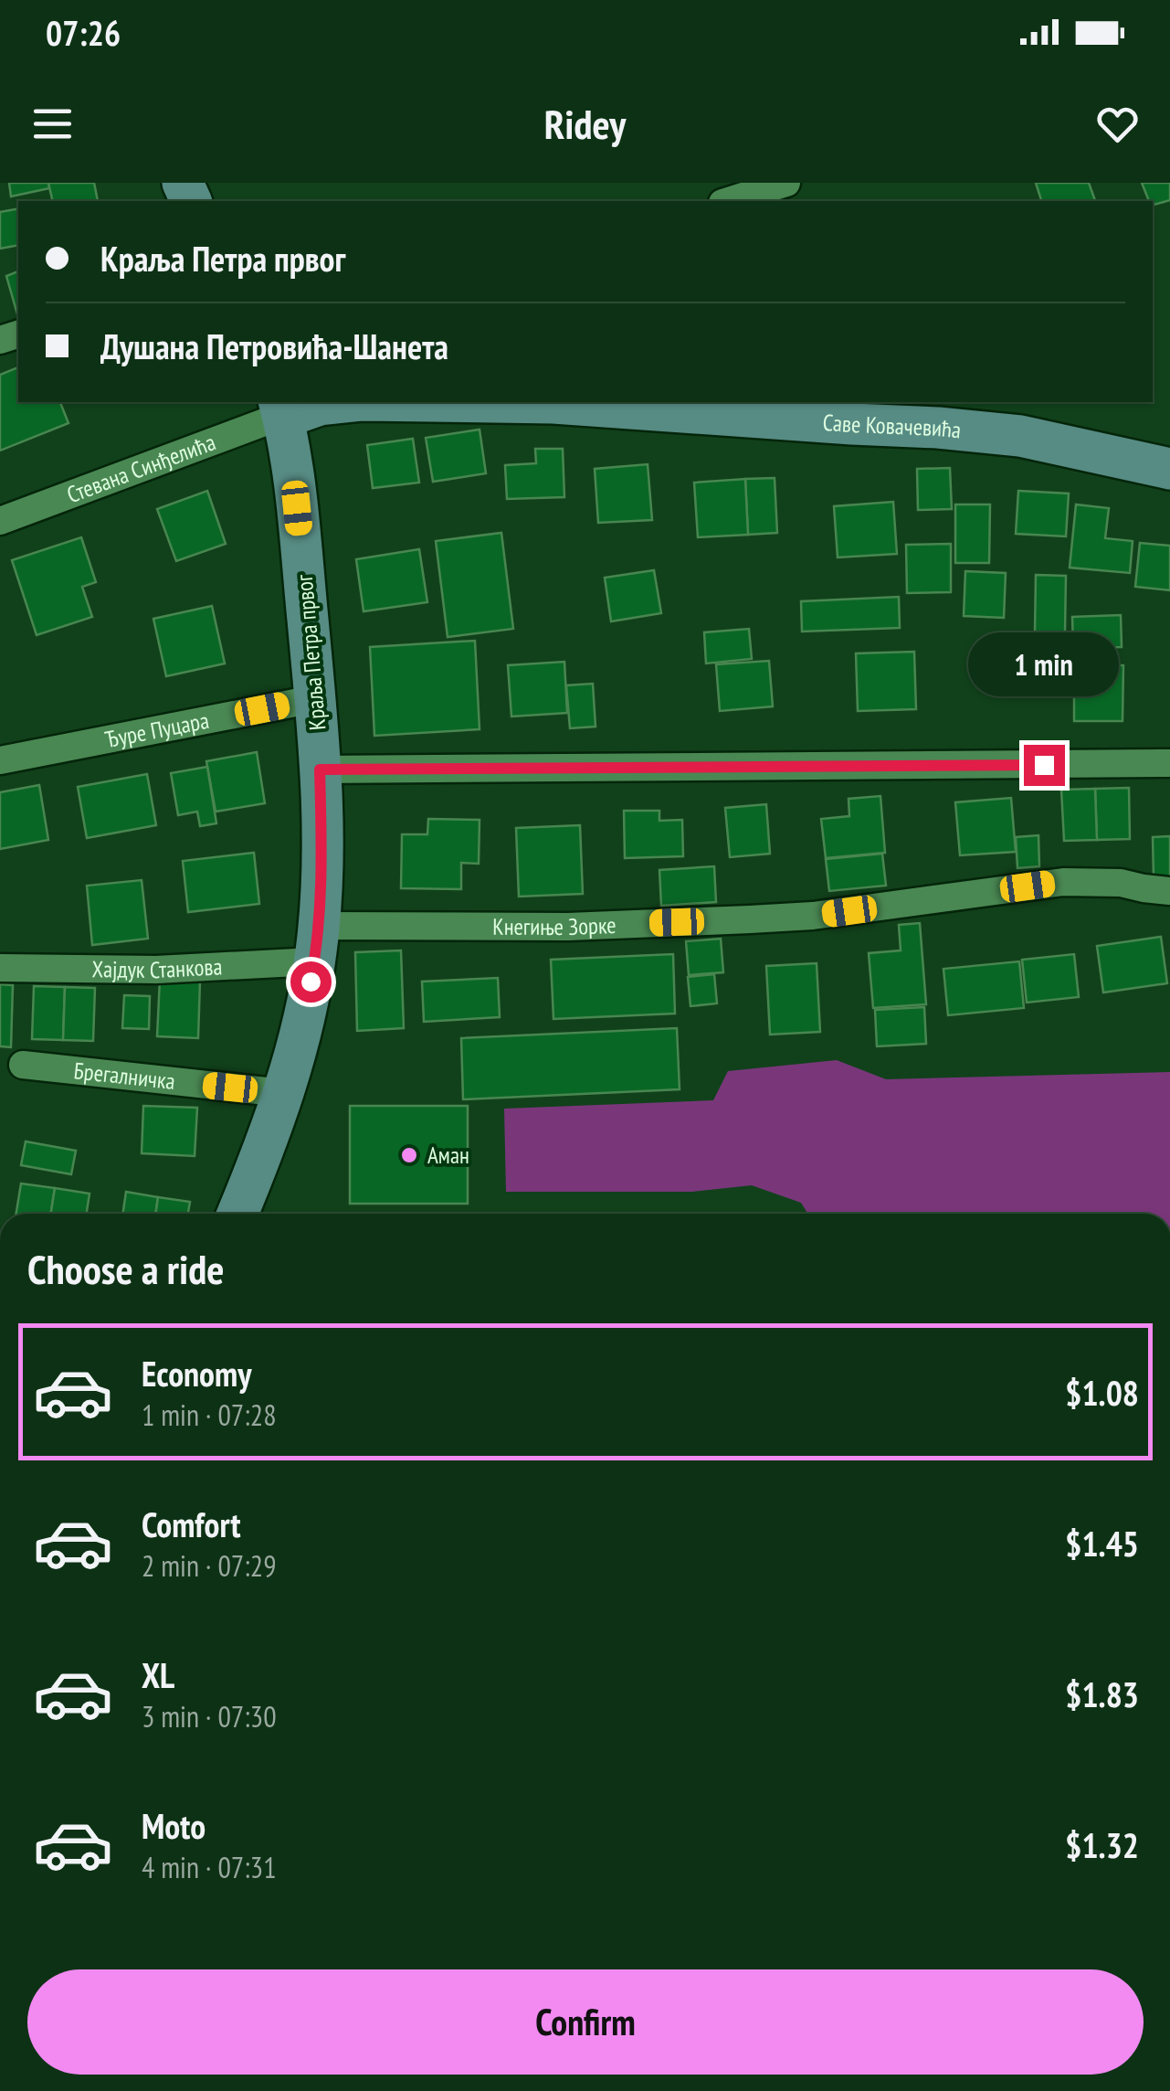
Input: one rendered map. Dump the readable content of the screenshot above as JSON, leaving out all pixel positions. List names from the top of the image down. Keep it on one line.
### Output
{"streets":{"street":["Саве Ковачевића","Стевана Синђелића","Краља Петра првог","Ђуре Пуцара","Кнегиње Зорке","Хајдук Станкова","Брегалничка"]},"crossings":[["Саве Ковачевића","Стевана Синђелића"],["Саве Ковачевића","Краља Петра првог"],["Стевана Синђелића","Краља Петра првог"],["Краља Петра првог","Ђуре Пуцара"],["Краља Петра првог","Кнегиње Зорке"],["Краља Петра првог","Хајдук Станкова"],["Краља Петра првог","Брегалничка"],["Кнегиње Зорке","Хајдук Станкова"]],"places":["Аман"],"page":{"status":"07:26","header":"Ridey","banner":["Краља Петра првог","Душана Петровића-Шанета"],"bubble":"1 min","heading":"Choose a ride","list":[{"name":"Economy","note":"1 min · 07:28","value":"$1.08"},{"name":"Comfort","note":"2 min · 07:29","value":"$1.45"},{"name":"XL","note":"3 min · 07:30","value":"$1.83"},{"name":"Moto","note":"4 min · 07:31","value":"$1.32"}],"buttons":"Confirm"}}
